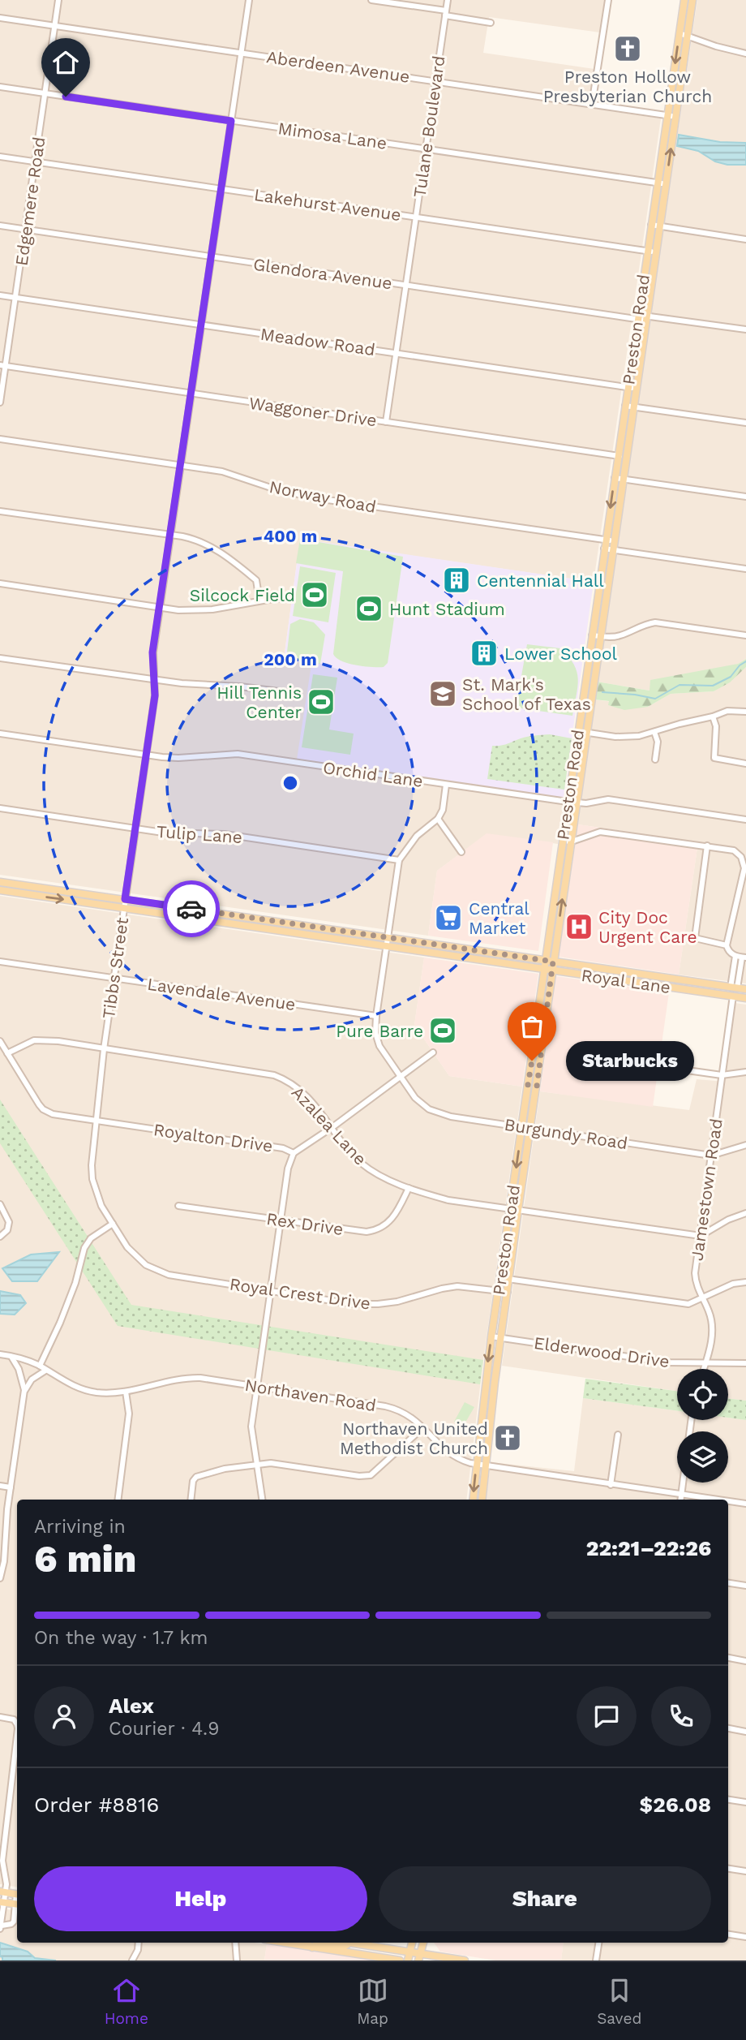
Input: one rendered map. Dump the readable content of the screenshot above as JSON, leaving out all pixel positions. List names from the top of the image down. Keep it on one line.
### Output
{"streets":{"main road":["Preston Road","Royal Lane"],"street":["Aberdeen Avenue","Tulane Boulevard","Mimosa Lane","Edgemere Road","Lakehurst Avenue","Glendora Avenue","Meadow Road","Waggoner Drive","Norway Road","Orchid Lane","Tulip Lane","Tibbs Street","Lavendale Avenue","Azalea Lane","Burgundy Road","Royalton Drive","Jamestown Road","Rex Drive","Royal Crest Drive","Elderwood Drive","Northaven Road"]},"crossings":[["Aberdeen Avenue","Tulane Boulevard"],["Aberdeen Avenue","Edgemere Road"],["Aberdeen Avenue","Preston Road"],["Aberdeen Avenue","Tibbs Street"],["Tulane Boulevard","Mimosa Lane"],["Tulane Boulevard","Lakehurst Avenue"],["Tulane Boulevard","Glendora Avenue"],["Tulane Boulevard","Meadow Road"],["Tulane Boulevard","Waggoner Drive"],["Mimosa Lane","Edgemere Road"],["Mimosa Lane","Preston Road"],["Mimosa Lane","Tibbs Street"],["Edgemere Road","Lakehurst Avenue"],["Edgemere Road","Glendora Avenue"],["Edgemere Road","Meadow Road"],["Edgemere Road","Waggoner Drive"],["Lakehurst Avenue","Preston Road"],["Lakehurst Avenue","Tibbs Street"],["Glendora Avenue","Preston Road"],["Glendora Avenue","Tibbs Street"],["Preston Road","Meadow Road"],["Preston Road","Waggoner Drive"],["Preston Road","Norway Road"],["Preston Road","Orchid Lane"],["Preston Road","Royal Lane"],["Preston Road","Azalea Lane"],["Preston Road","Burgundy Road"],["Preston Road","Royal Crest Drive"],["Preston Road","Elderwood Drive"],["Preston Road","Northaven Road"],["Meadow Road","Tibbs Street"],["Waggoner Drive","Tibbs Street"],["Norway Road","Tibbs Street"],["Orchid Lane","Tibbs Street"],["Tulip Lane","Tibbs Street"],["Tulip Lane","Burgundy Road"],["Tibbs Street","Royal Lane"],["Tibbs Street","Lavendale Avenue"],["Tibbs Street","Azalea Lane"],["Tibbs Street","Royalton Drive"],["Tibbs Street","Royal Crest Drive"],["Royal Lane","Burgundy Road"],["Royal Lane","Jamestown Road"],["Lavendale Avenue","Burgundy Road"],["Azalea Lane","Royalton Drive"],["Azalea Lane","Jamestown Road"],["Azalea Lane","Rex Drive"],["Burgundy Road","Royalton Drive"],["Burgundy Road","Jamestown Road"],["Jamestown Road","Elderwood Drive"]],"places":{"church":["Preston Hollow Presbyterian Church","Northaven United Methodist Church"],"building":["Centennial Hall","Lower School"],"sports":["Silcock Field","Hunt Stadium","Hill Tennis Center","Pure Barre"],"school or university":["St. Mark's School of Texas"],"supermarket":["Central Market"],"hospital":["City Doc Urgent Care"],"other":["Starbucks"]},"page":{"bubble":"Starbucks","heading":["6 min","Arriving in","22:21–22:26"],"panel":["Alex","Courier · 4.9","Order #8816","$26.08"],"bar":"On the way · 1.7 km","buttons":["Help","Share"],"tabs":["Home","Map","Saved"]},"rings":["400 m","200 m"]}
